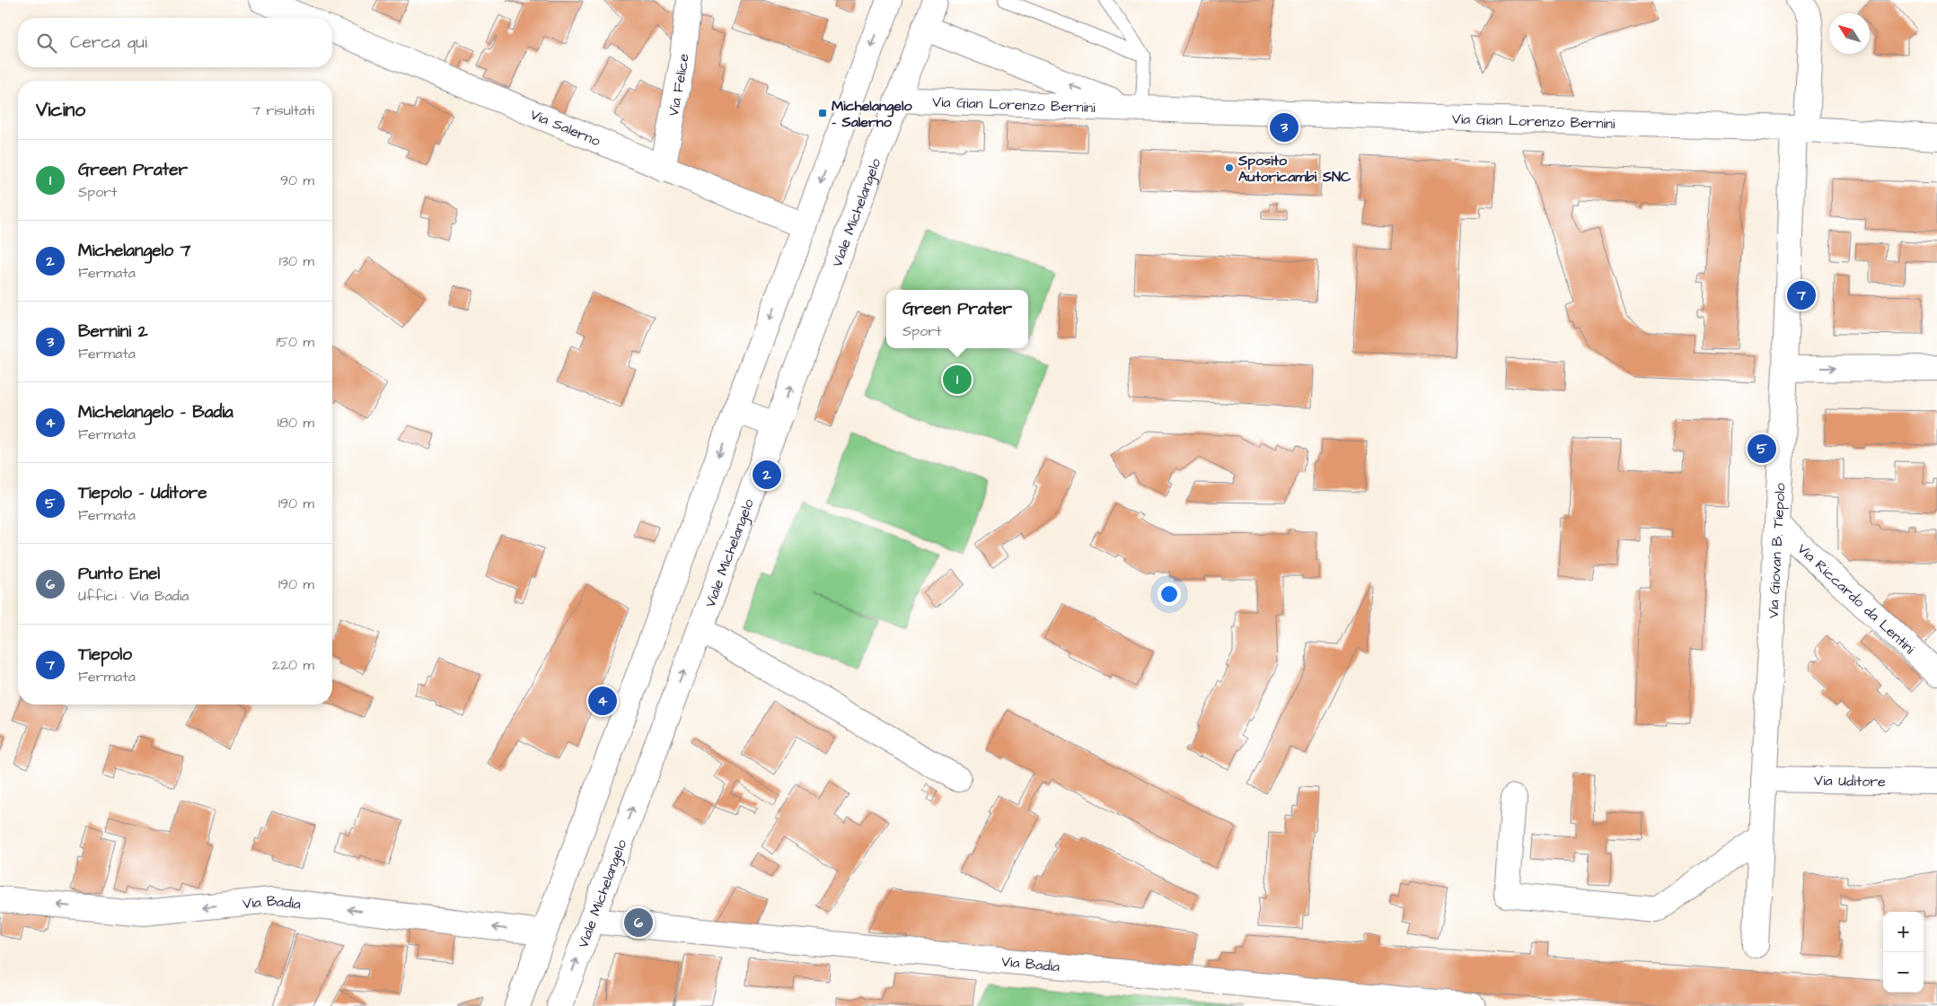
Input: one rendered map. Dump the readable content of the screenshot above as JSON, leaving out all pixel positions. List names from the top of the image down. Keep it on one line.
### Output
{"streets":{"street":["Via Felice","Via Gian Lorenzo Bernini","Via Salerno","Viale Michelangelo","Via Giovan B. Tiepolo","Via Riccardo da Lentini","Via Uditore","Via Badia"]},"crossings":[["Via Felice","Via Salerno"],["Via Gian Lorenzo Bernini","Viale Michelangelo"],["Via Gian Lorenzo Bernini","Via Giovan B. Tiepolo"],["Viale Michelangelo","Via Badia"],["Via Giovan B. Tiepolo","Via Riccardo da Lentini"],["Via Giovan B. Tiepolo","Via Uditore"]],"one_way":["Via Badia"],"places":{"transit":["Michelangelo - Salerno"],"other":["Sposito Autoricambi SNC"]},"north":"top left","page":{"search":"Cerca qui","heading":["Vicino","7 risultati"],"pins":["3","7","1","5","2","4","6"],"list":[{"mark":"1","name":"Green Prater","note":"Sport","value":"90 m"},{"mark":"2","name":"Michelangelo 7","note":"Fermata","value":"130 m"},{"mark":"3","name":"Bernini 2","note":"Fermata","value":"150 m"},{"mark":"4","name":"Michelangelo - Badia","note":"Fermata","value":"180 m"},{"mark":"5","name":"Tiepolo - Uditore","note":"Fermata","value":"190 m"},{"mark":"6","name":"Punto Enel","note":"Uffici · Via Badia","value":"190 m"},{"mark":"7","name":"Tiepolo","note":"Fermata","value":"220 m"}],"popup":["Green Prater","Sport"],"map_buttons":["+","−"]}}
